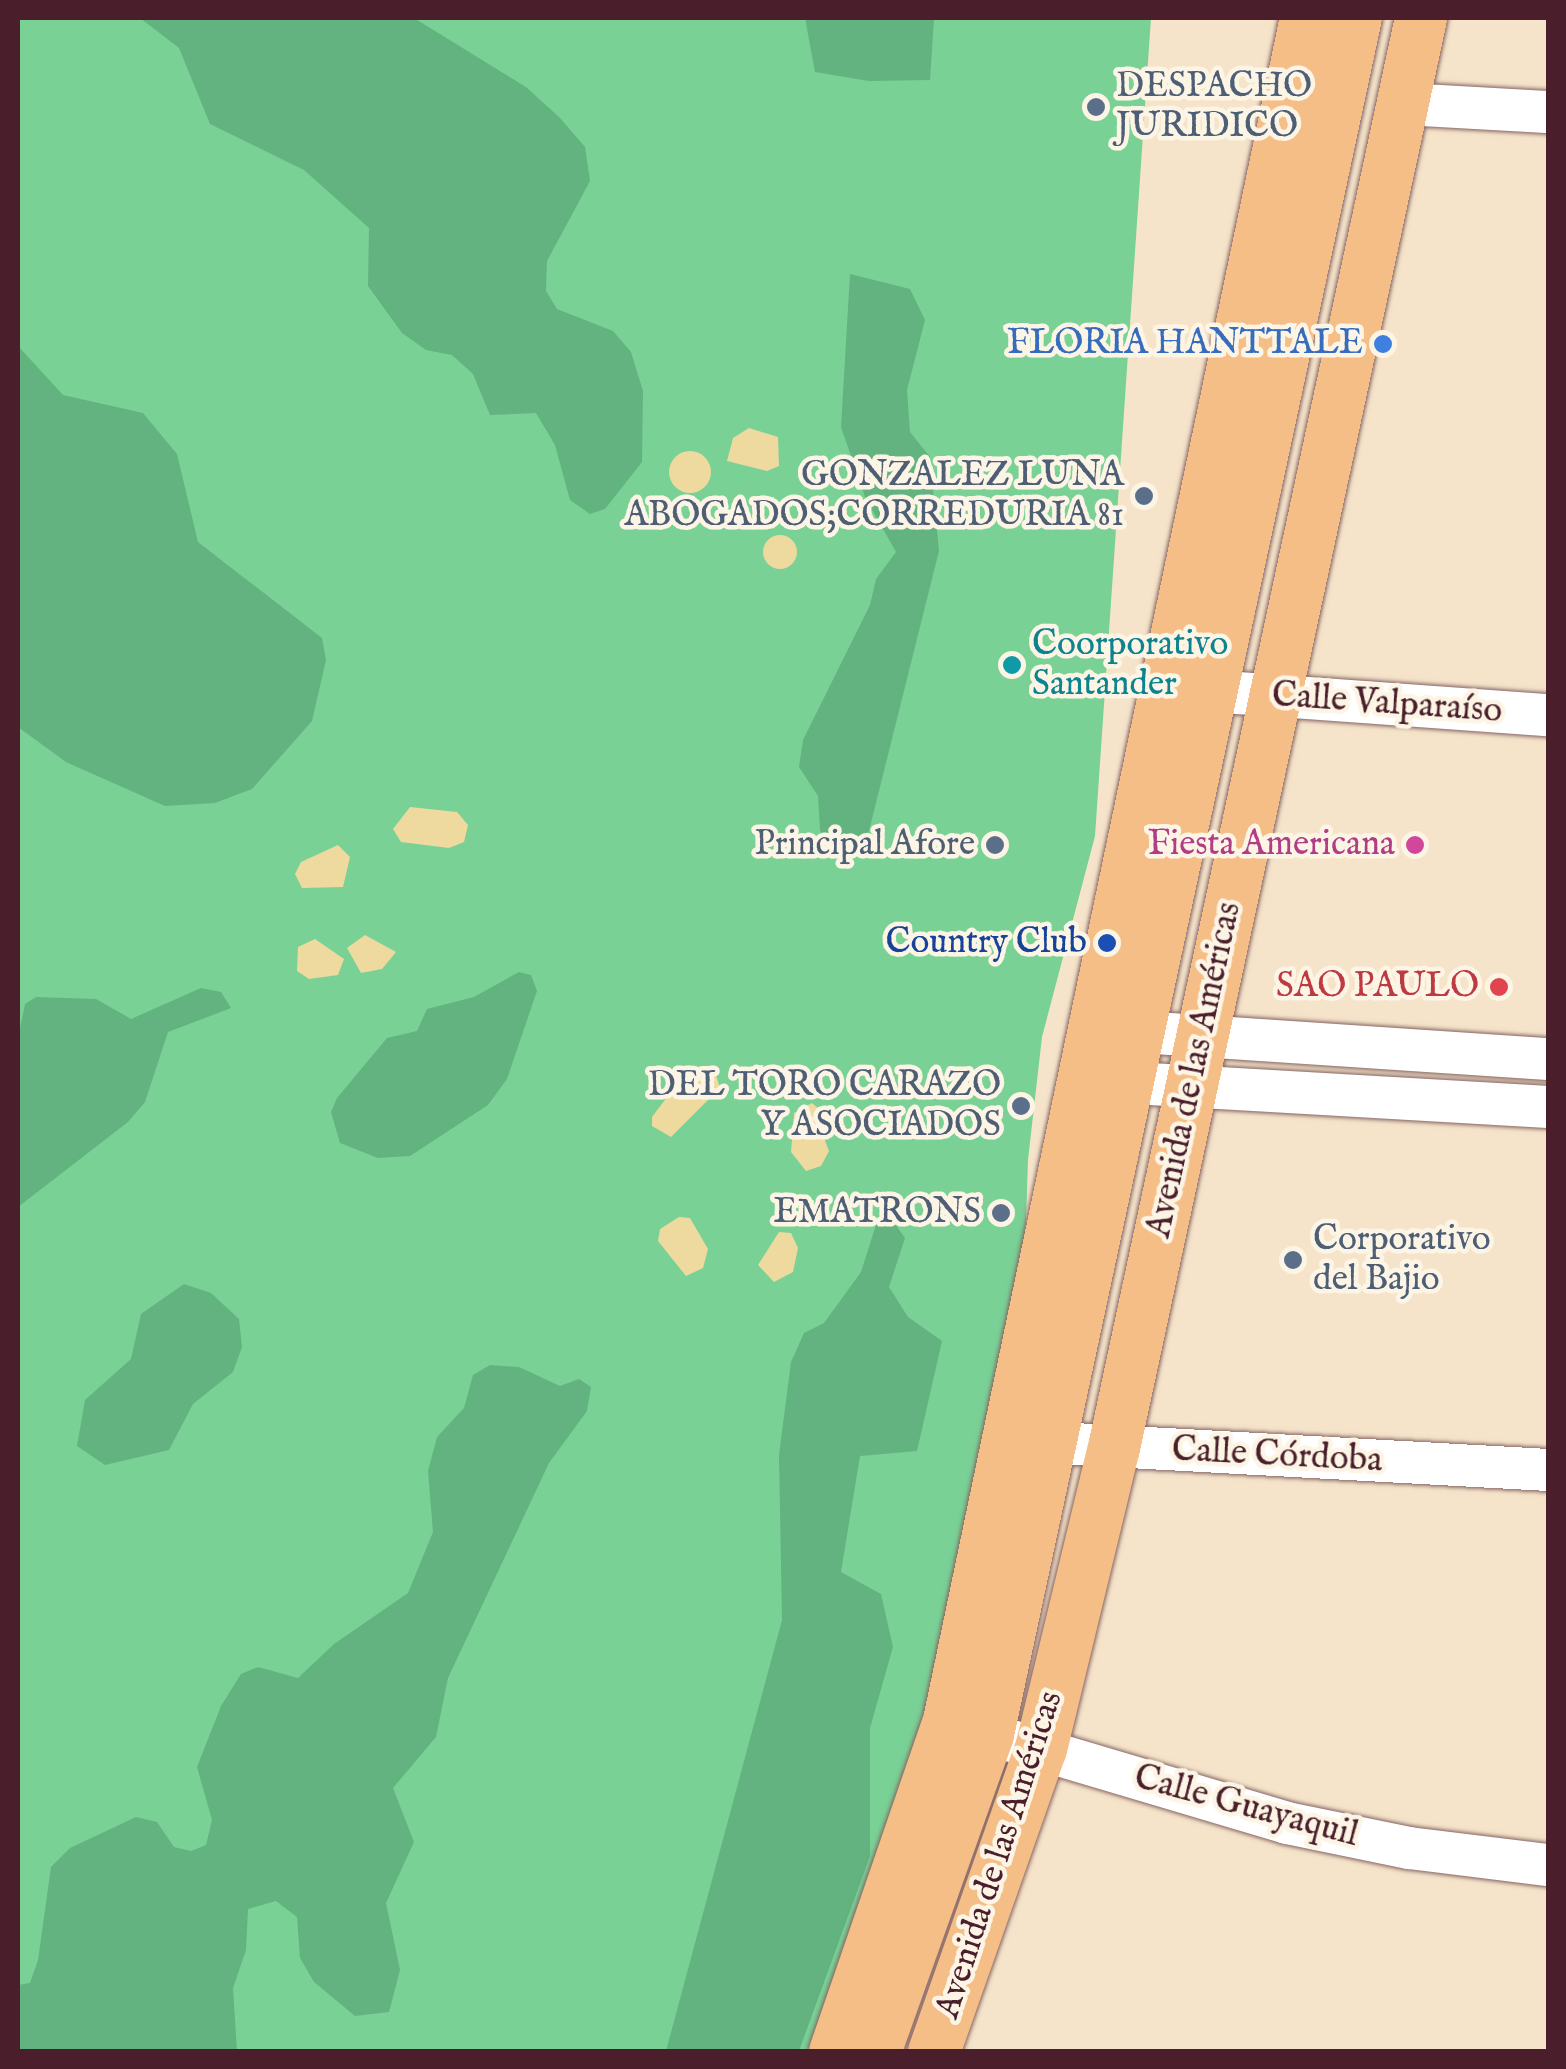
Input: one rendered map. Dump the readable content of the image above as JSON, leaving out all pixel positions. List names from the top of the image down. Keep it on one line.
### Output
{"streets":{"main road":["Avenida de las Américas"],"street":["Calle Valparaíso","Calle Córdoba","Calle Guayaquil"]},"crossings":[["Calle Valparaíso","Avenida de las Américas"],["Avenida de las Américas","Calle Córdoba"],["Avenida de las Américas","Calle Guayaquil"]],"places":["DESPACHO JURIDICO","FLORIA HANTTALE","GONZALEZ LUNA ABOGADOS;CORREDURIA 81","Coorporativo Santander","Principal Afore","Fiesta Americana","Country Club","SAO PAULO","DEL TORO CARAZO Y ASOCIADOS","EMATRONS","Corporativo del Bajio"]}
